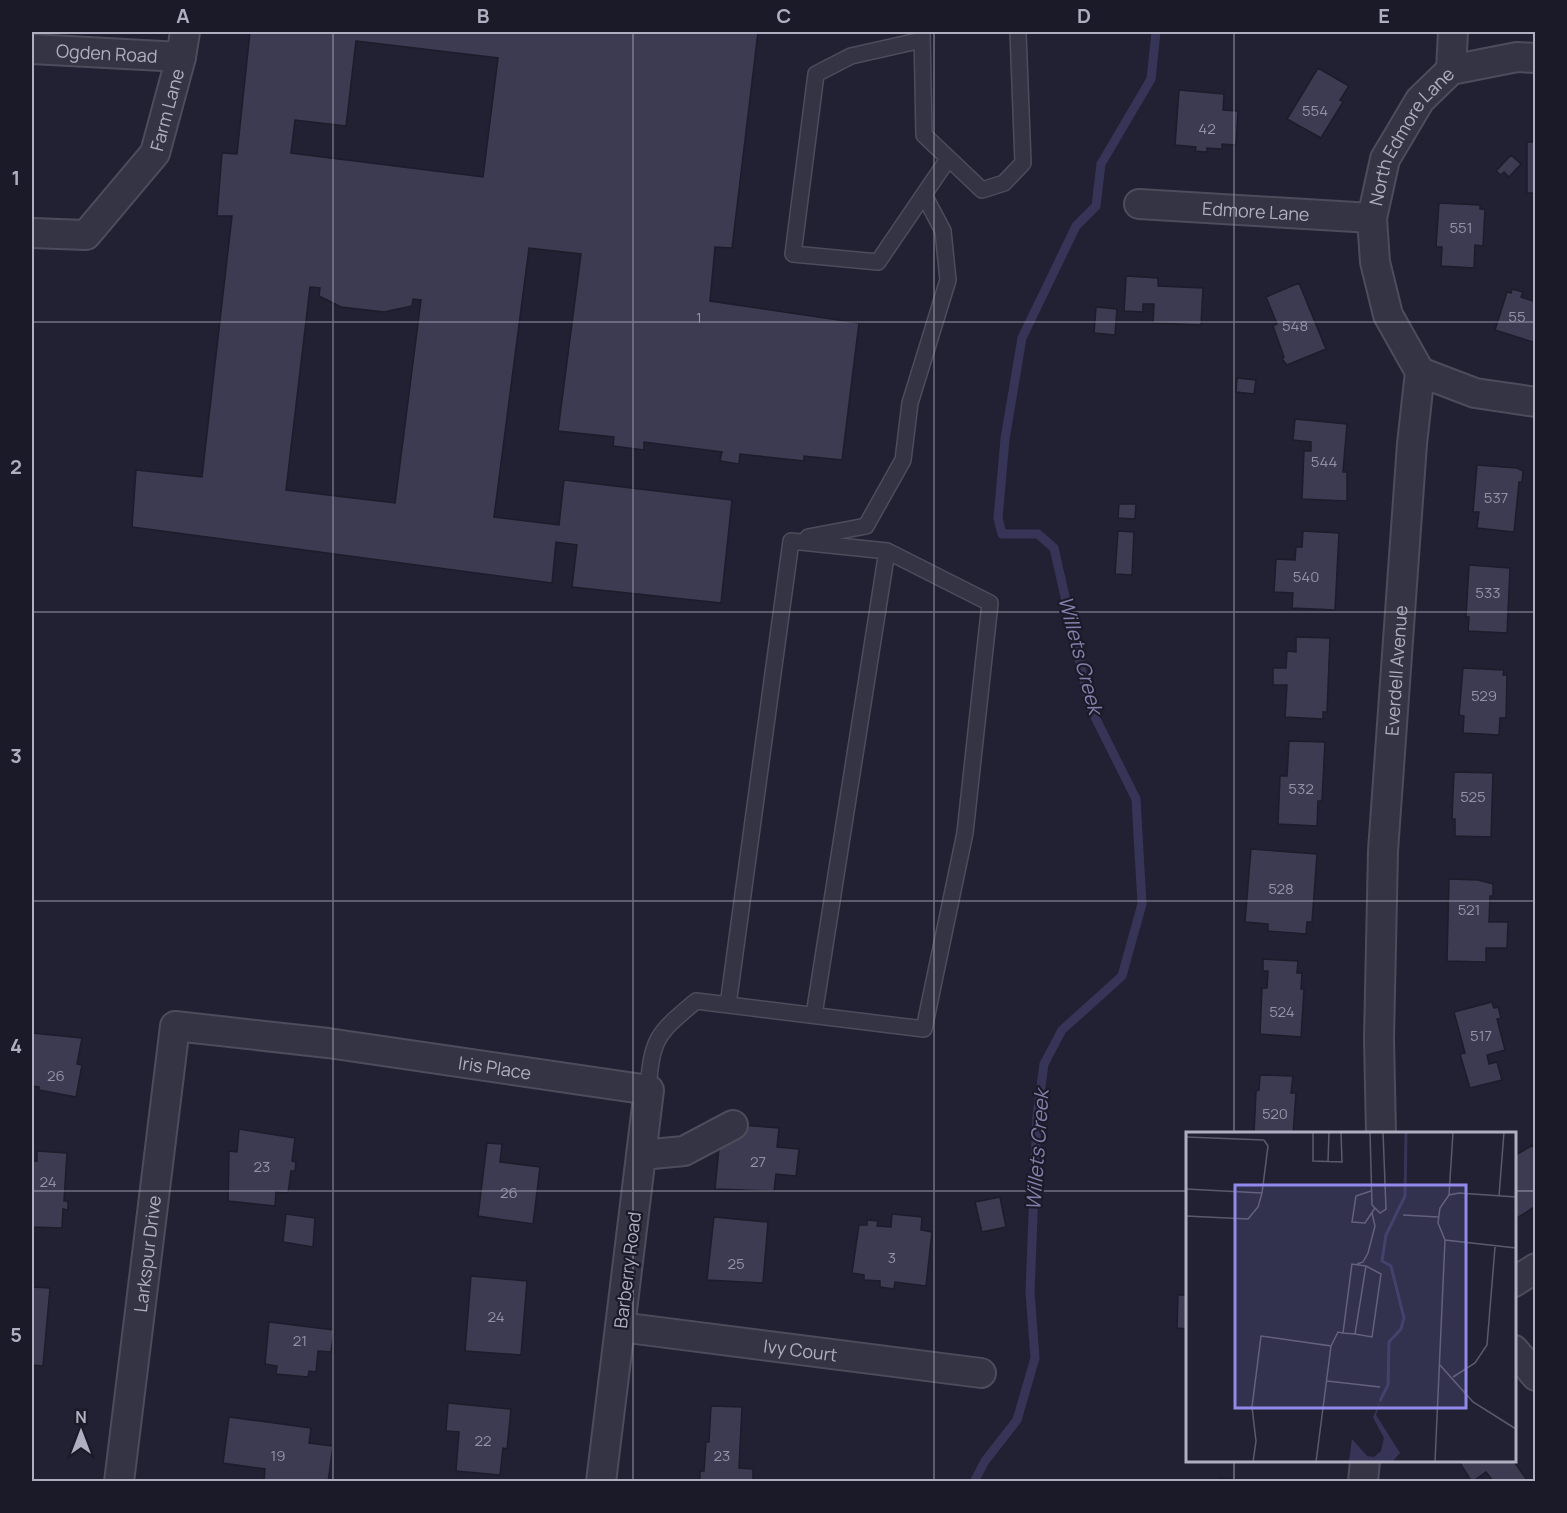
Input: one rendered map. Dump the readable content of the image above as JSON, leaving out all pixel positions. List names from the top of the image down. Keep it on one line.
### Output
{"streets":{"street":["Ogden Road","Farm Lane","North Edmore Lane","Edmore Lane","Everdell Avenue","Iris Place","Larkspur Drive","Barberry Road","Ivy Court"]},"crossings":[["Ogden Road","Farm Lane"],["North Edmore Lane","Edmore Lane"],["Iris Place","Larkspur Drive"],["Barberry Road","Ivy Court"]],"water":["Willets Creek"],"house_numbers":["554","42","551","55","1","548","544","537","540","533","529","532","525","528","521","524","517","26","520","27","23","24","26","3","25","24","21","22","19","23"],"north":"top","grid":{"columns":["A","B","C","D","E"],"rows":["1","2","3","4","5"]}}
